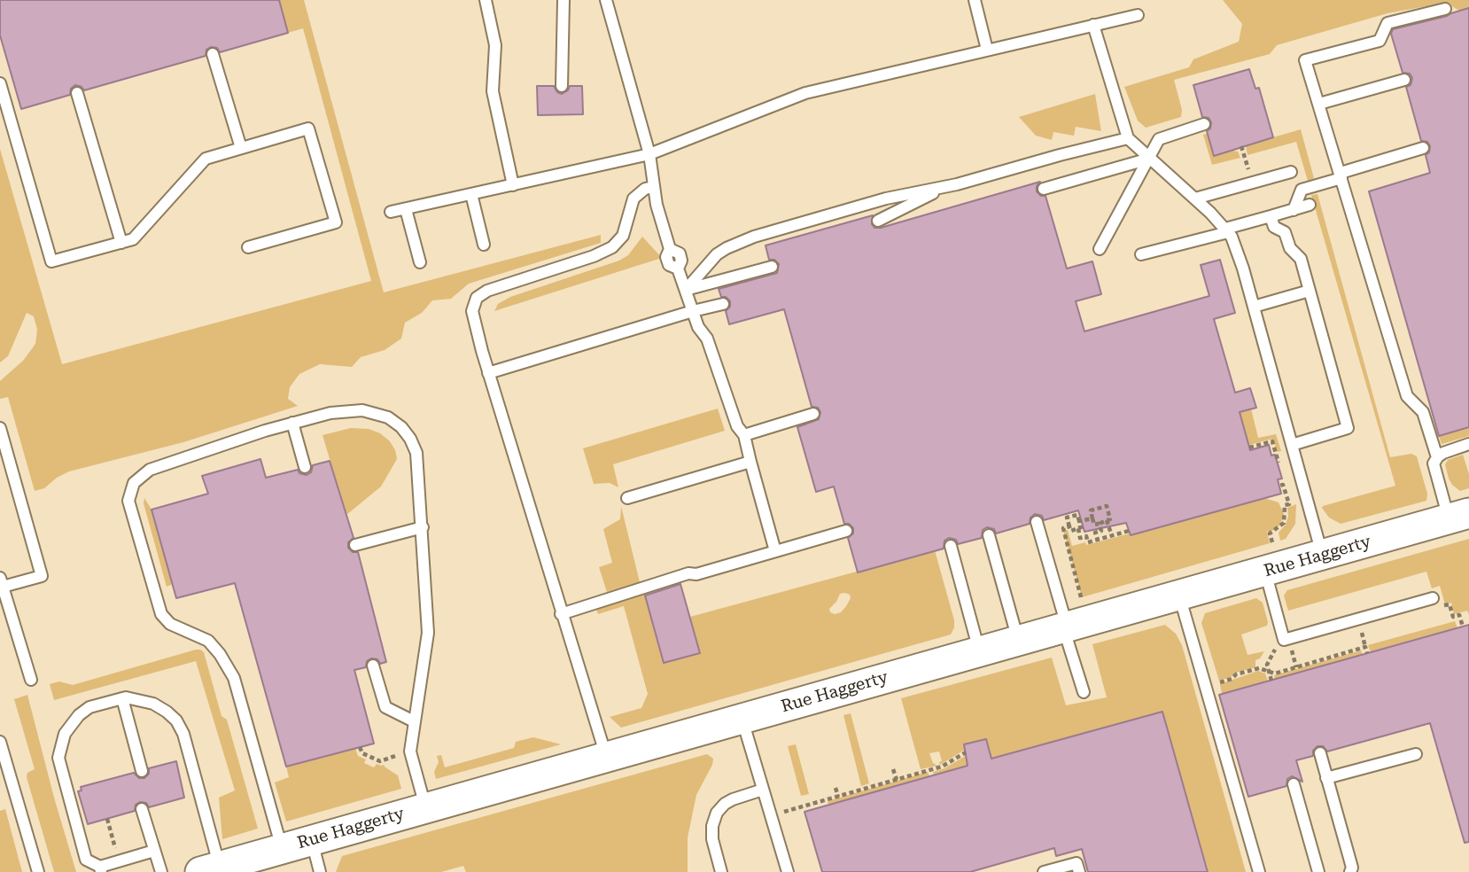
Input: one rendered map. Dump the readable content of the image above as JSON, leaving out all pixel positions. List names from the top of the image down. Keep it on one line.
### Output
{"streets":{"street":["Rue Haggerty"]}}
